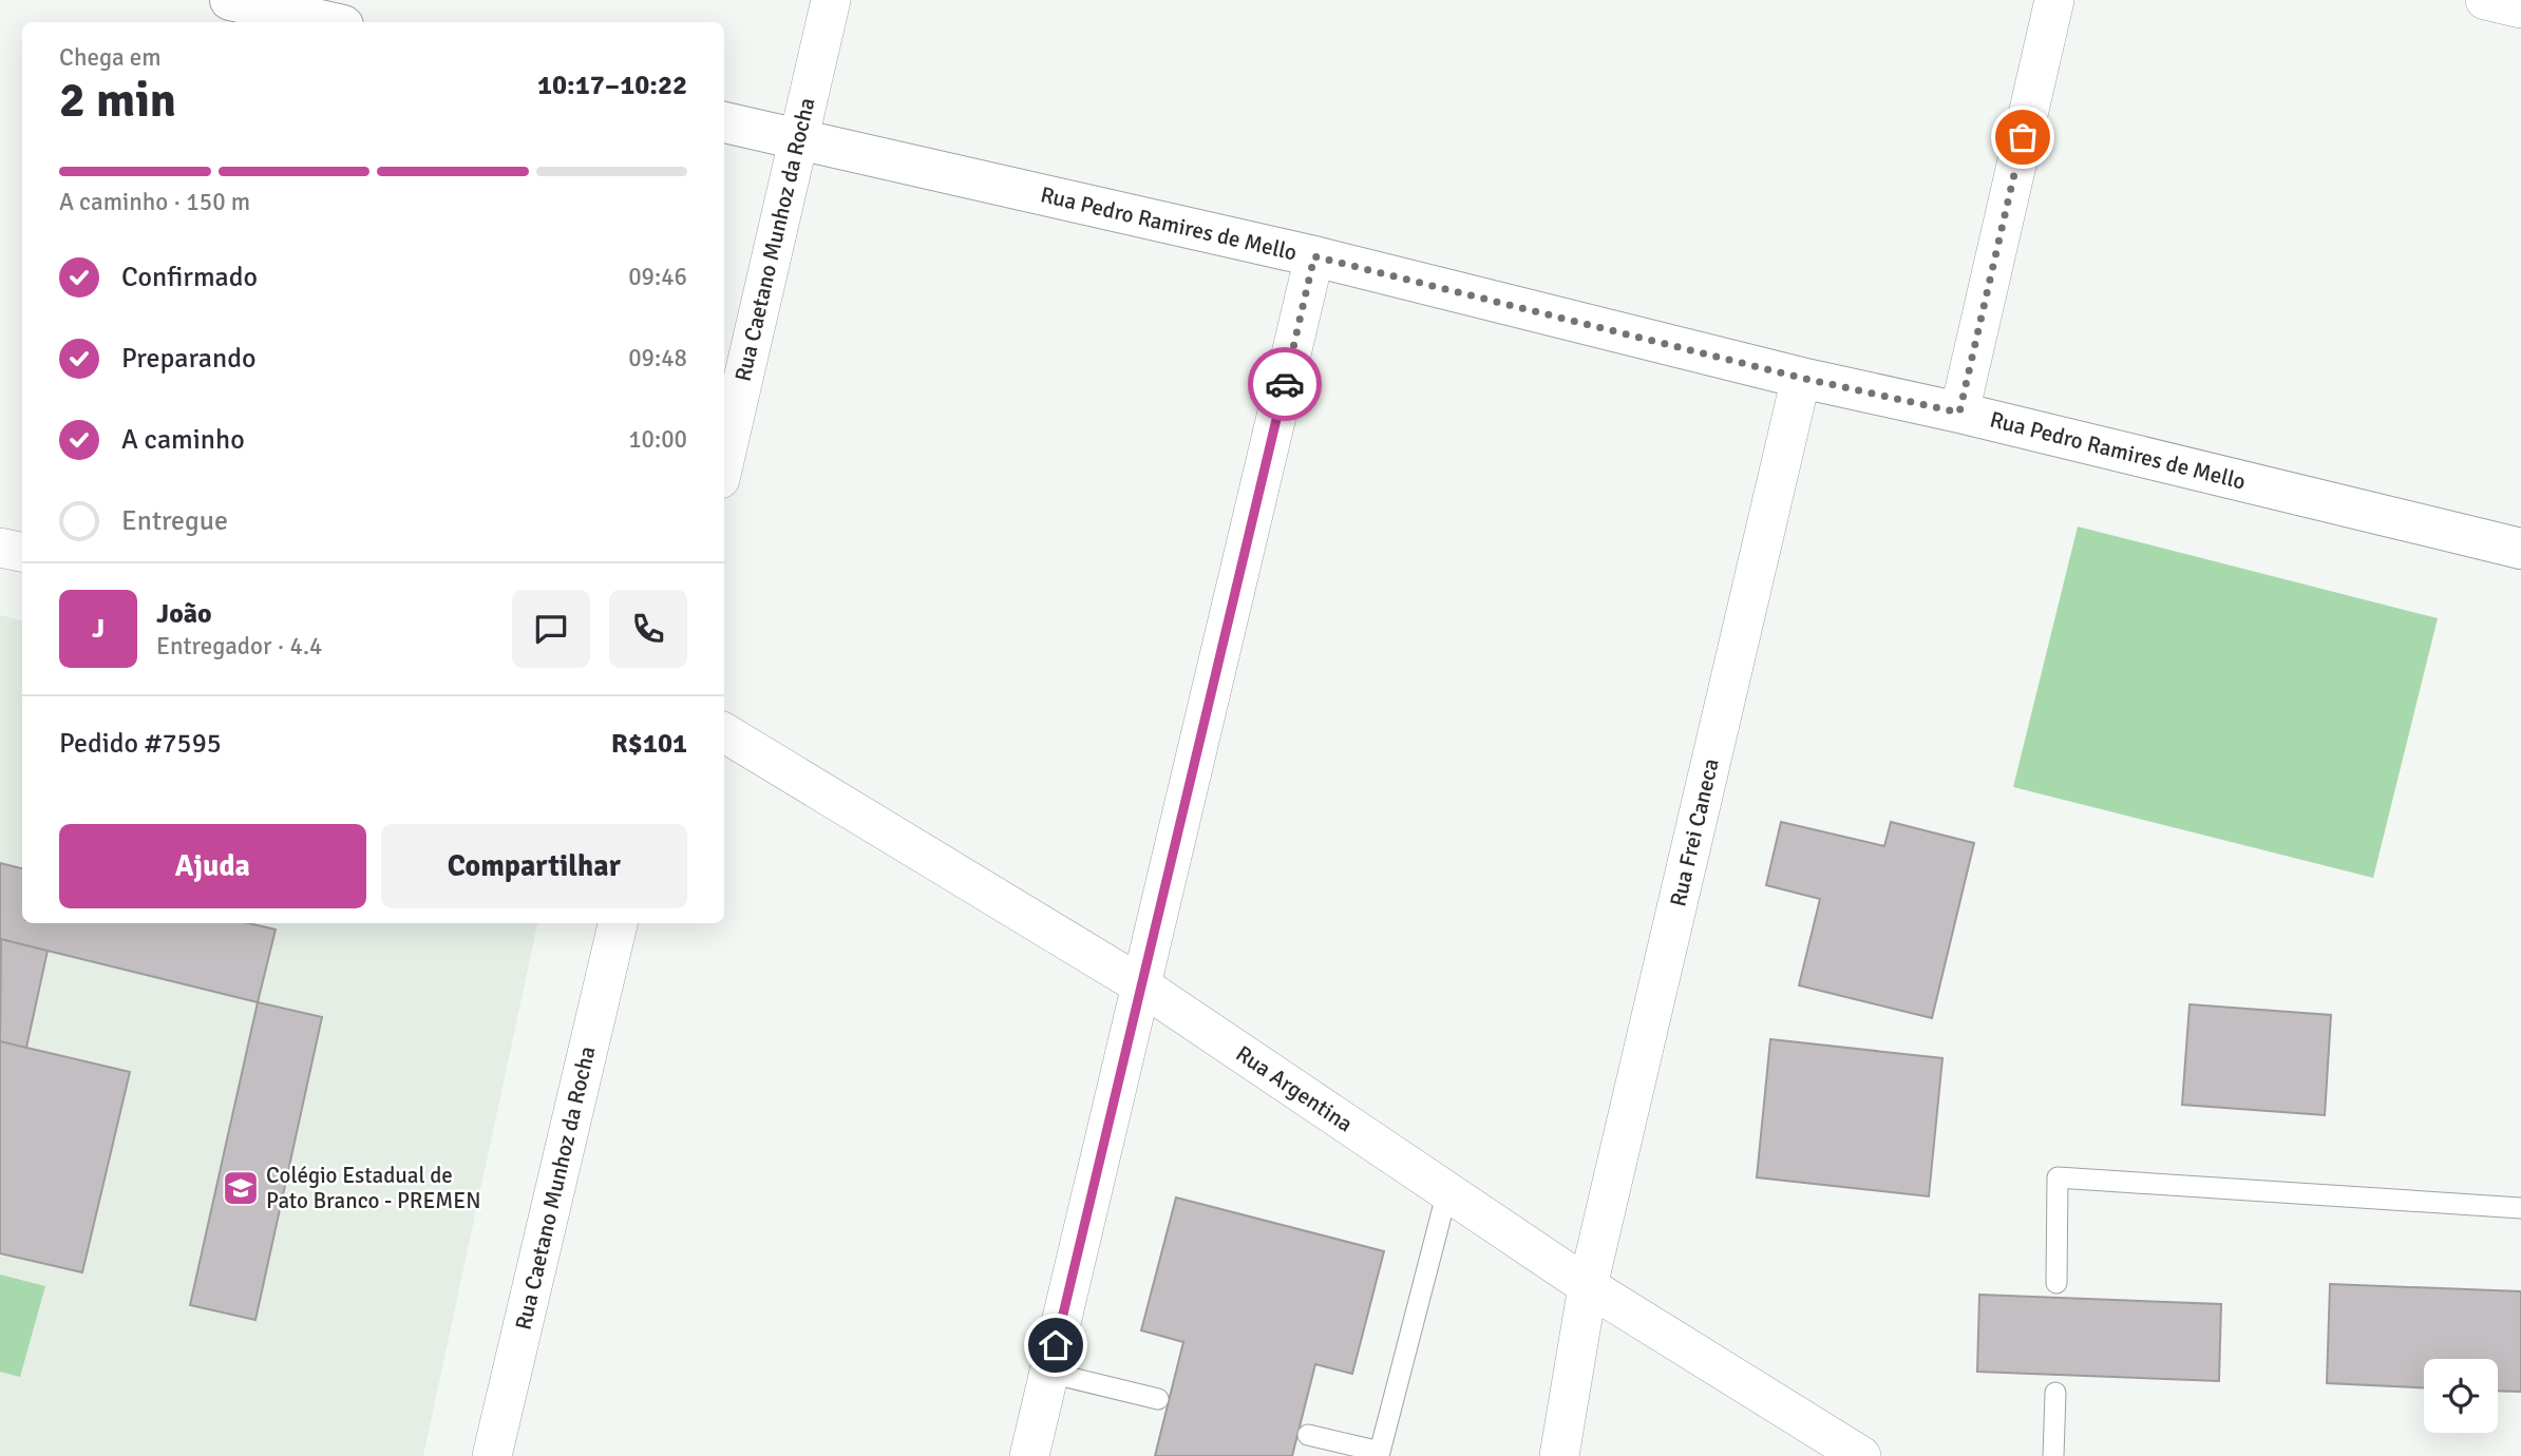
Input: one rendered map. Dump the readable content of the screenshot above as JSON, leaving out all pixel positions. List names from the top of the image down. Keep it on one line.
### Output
{"streets":{"street":["Rua Pedro Ramires de Mello","Rua Caetano Munhoz da Rocha","Rua Frei Caneca","Rua Argentina"]},"crossings":[["Rua Pedro Ramires de Mello","Rua Caetano Munhoz da Rocha"],["Rua Pedro Ramires de Mello","Rua Frei Caneca"],["Rua Frei Caneca","Rua Argentina"]],"places":{"school or university":["Colégio Estadual de Pato Branco - PREMEN"]},"page":{"heading":["2 min","Chega em","10:17–10:22"],"panel":["João","Entregador · 4.4","Pedido #7595","R$101"],"bar":"A caminho · 150 m","list":[["Confirmado","09:46"],["Preparando","09:48"],["A caminho","10:00"],"Entregue"],"round":"J","buttons":["Ajuda","Compartilhar"]}}
